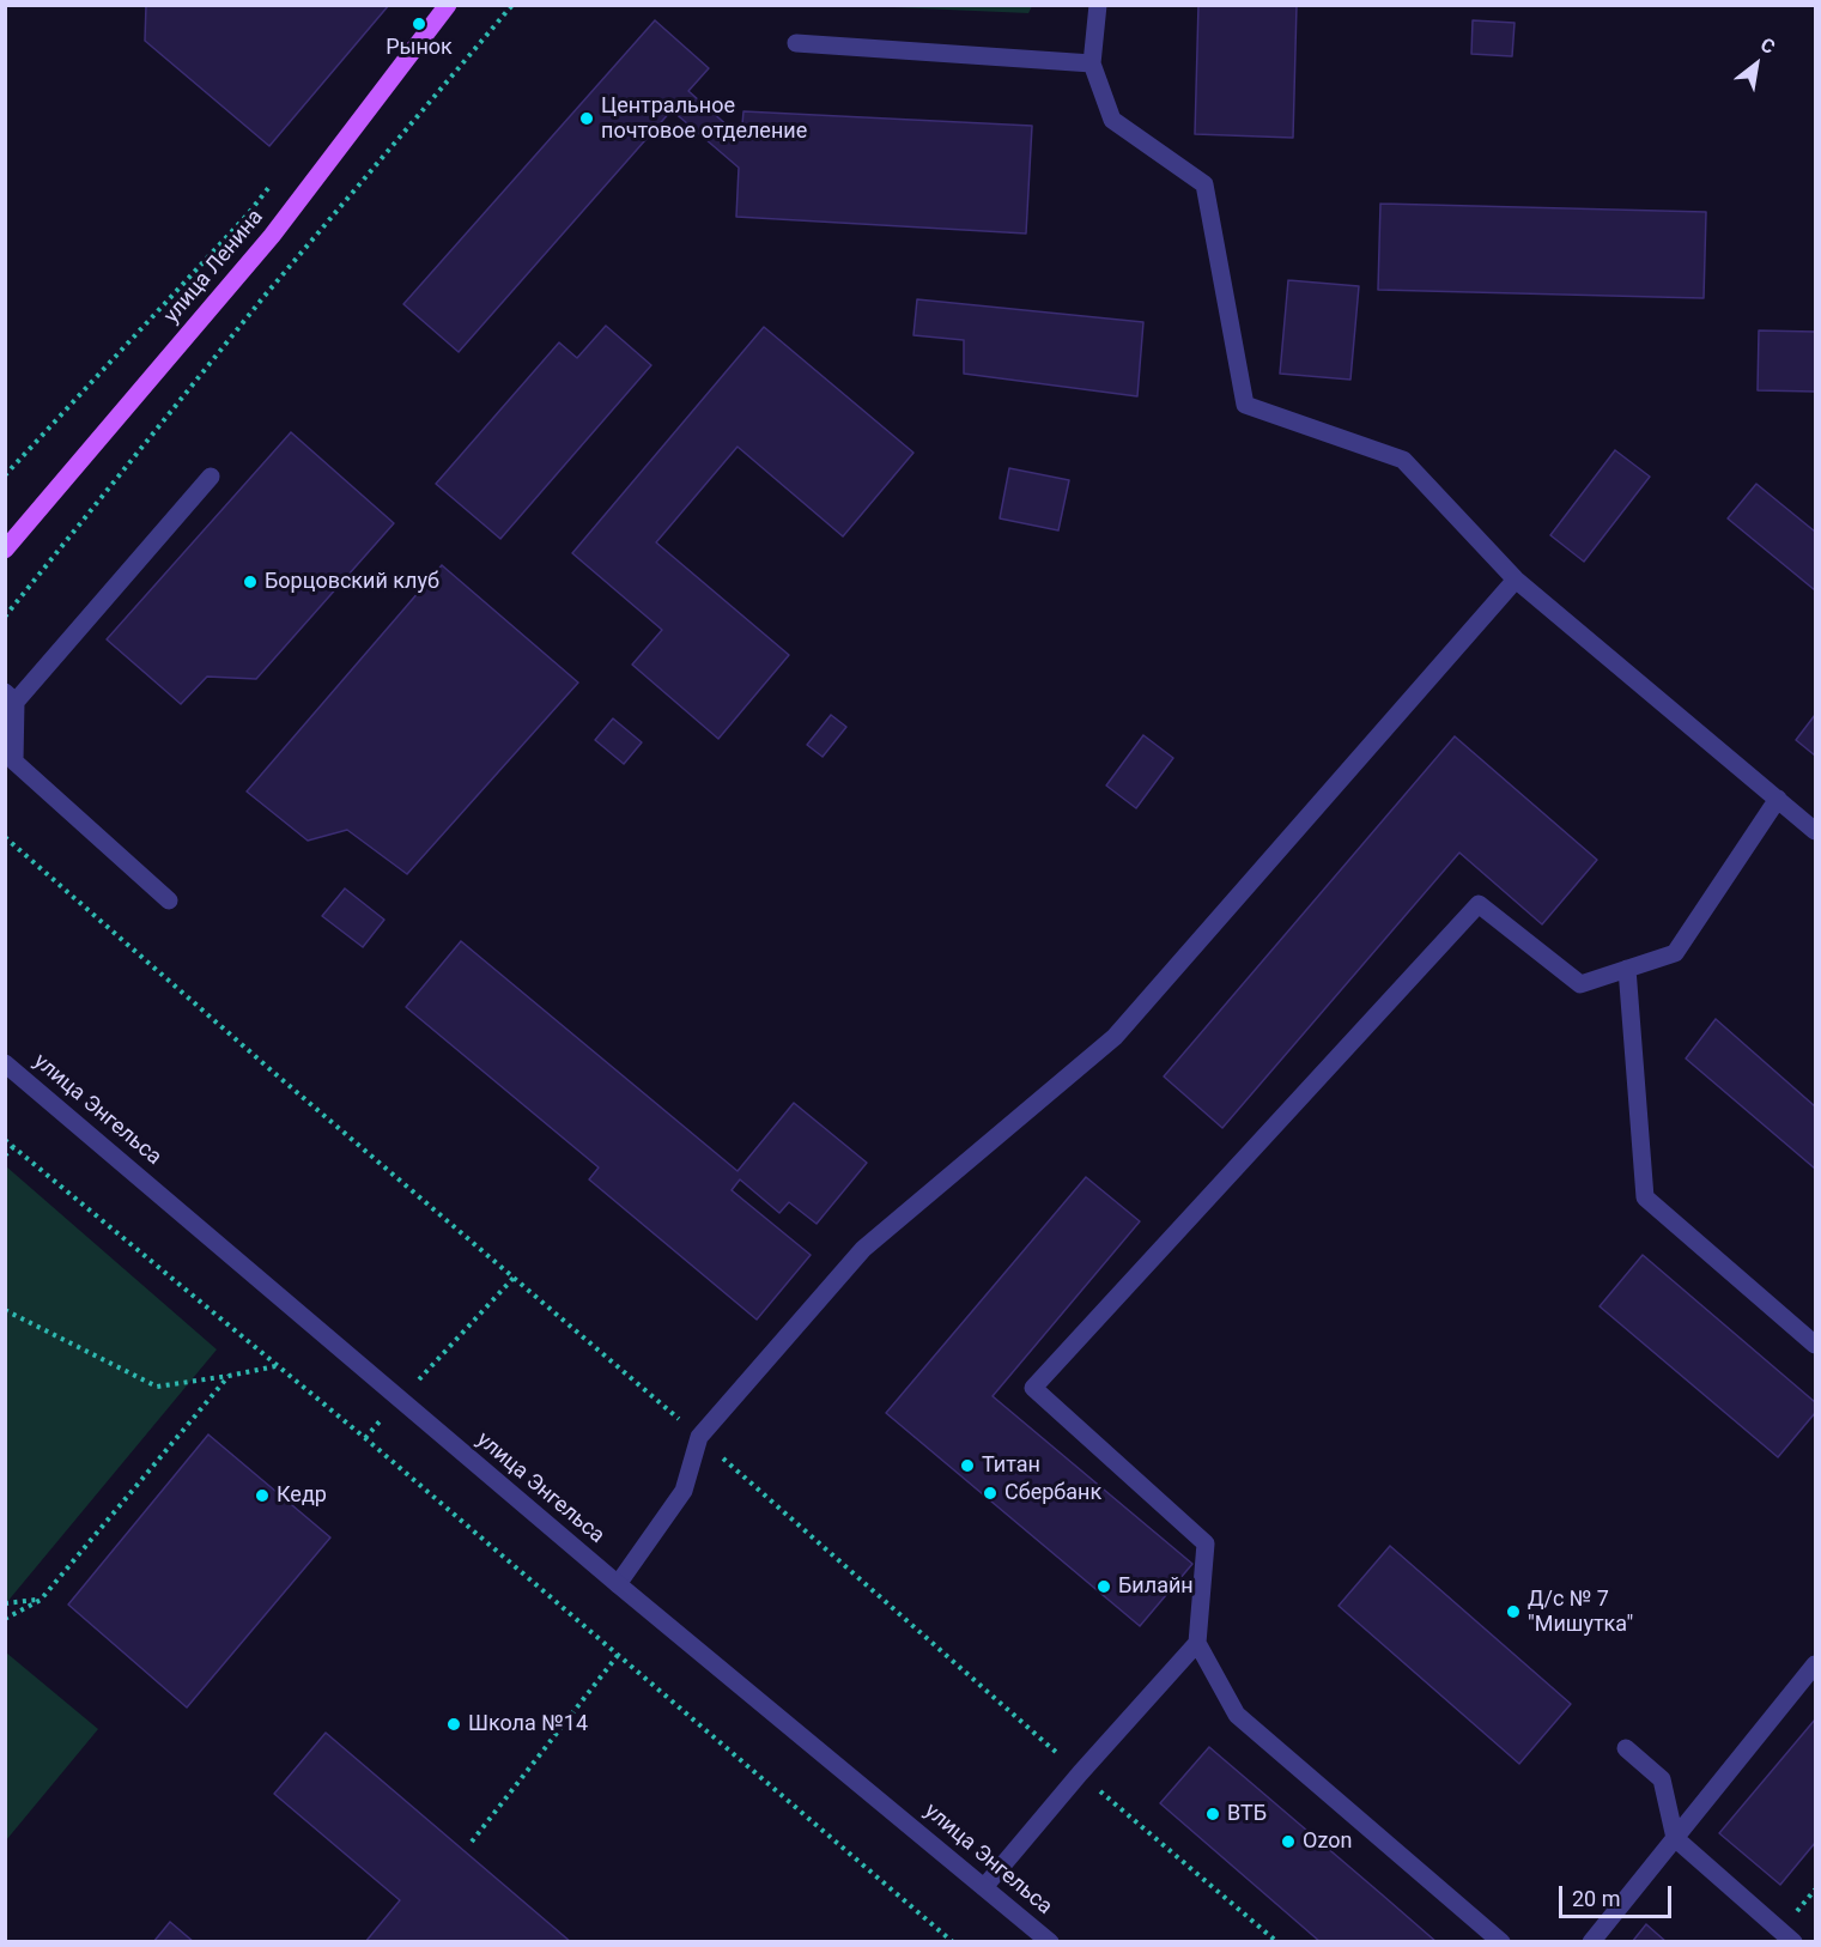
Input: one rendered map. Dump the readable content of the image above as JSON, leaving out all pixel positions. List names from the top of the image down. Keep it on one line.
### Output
{"streets":{"main road":["улица Ленина"],"street":["улица Энгельса"]},"places":["Рынок","Центральное почтовое отделение","Борцовский клуб","Титан","Сбербанк","Кедр","Билайн","Д/с № 7 \"Мишутка\"","Школа №14","ВТБ","Ozon"],"scale_bar":"20 m","north":"top right"}
